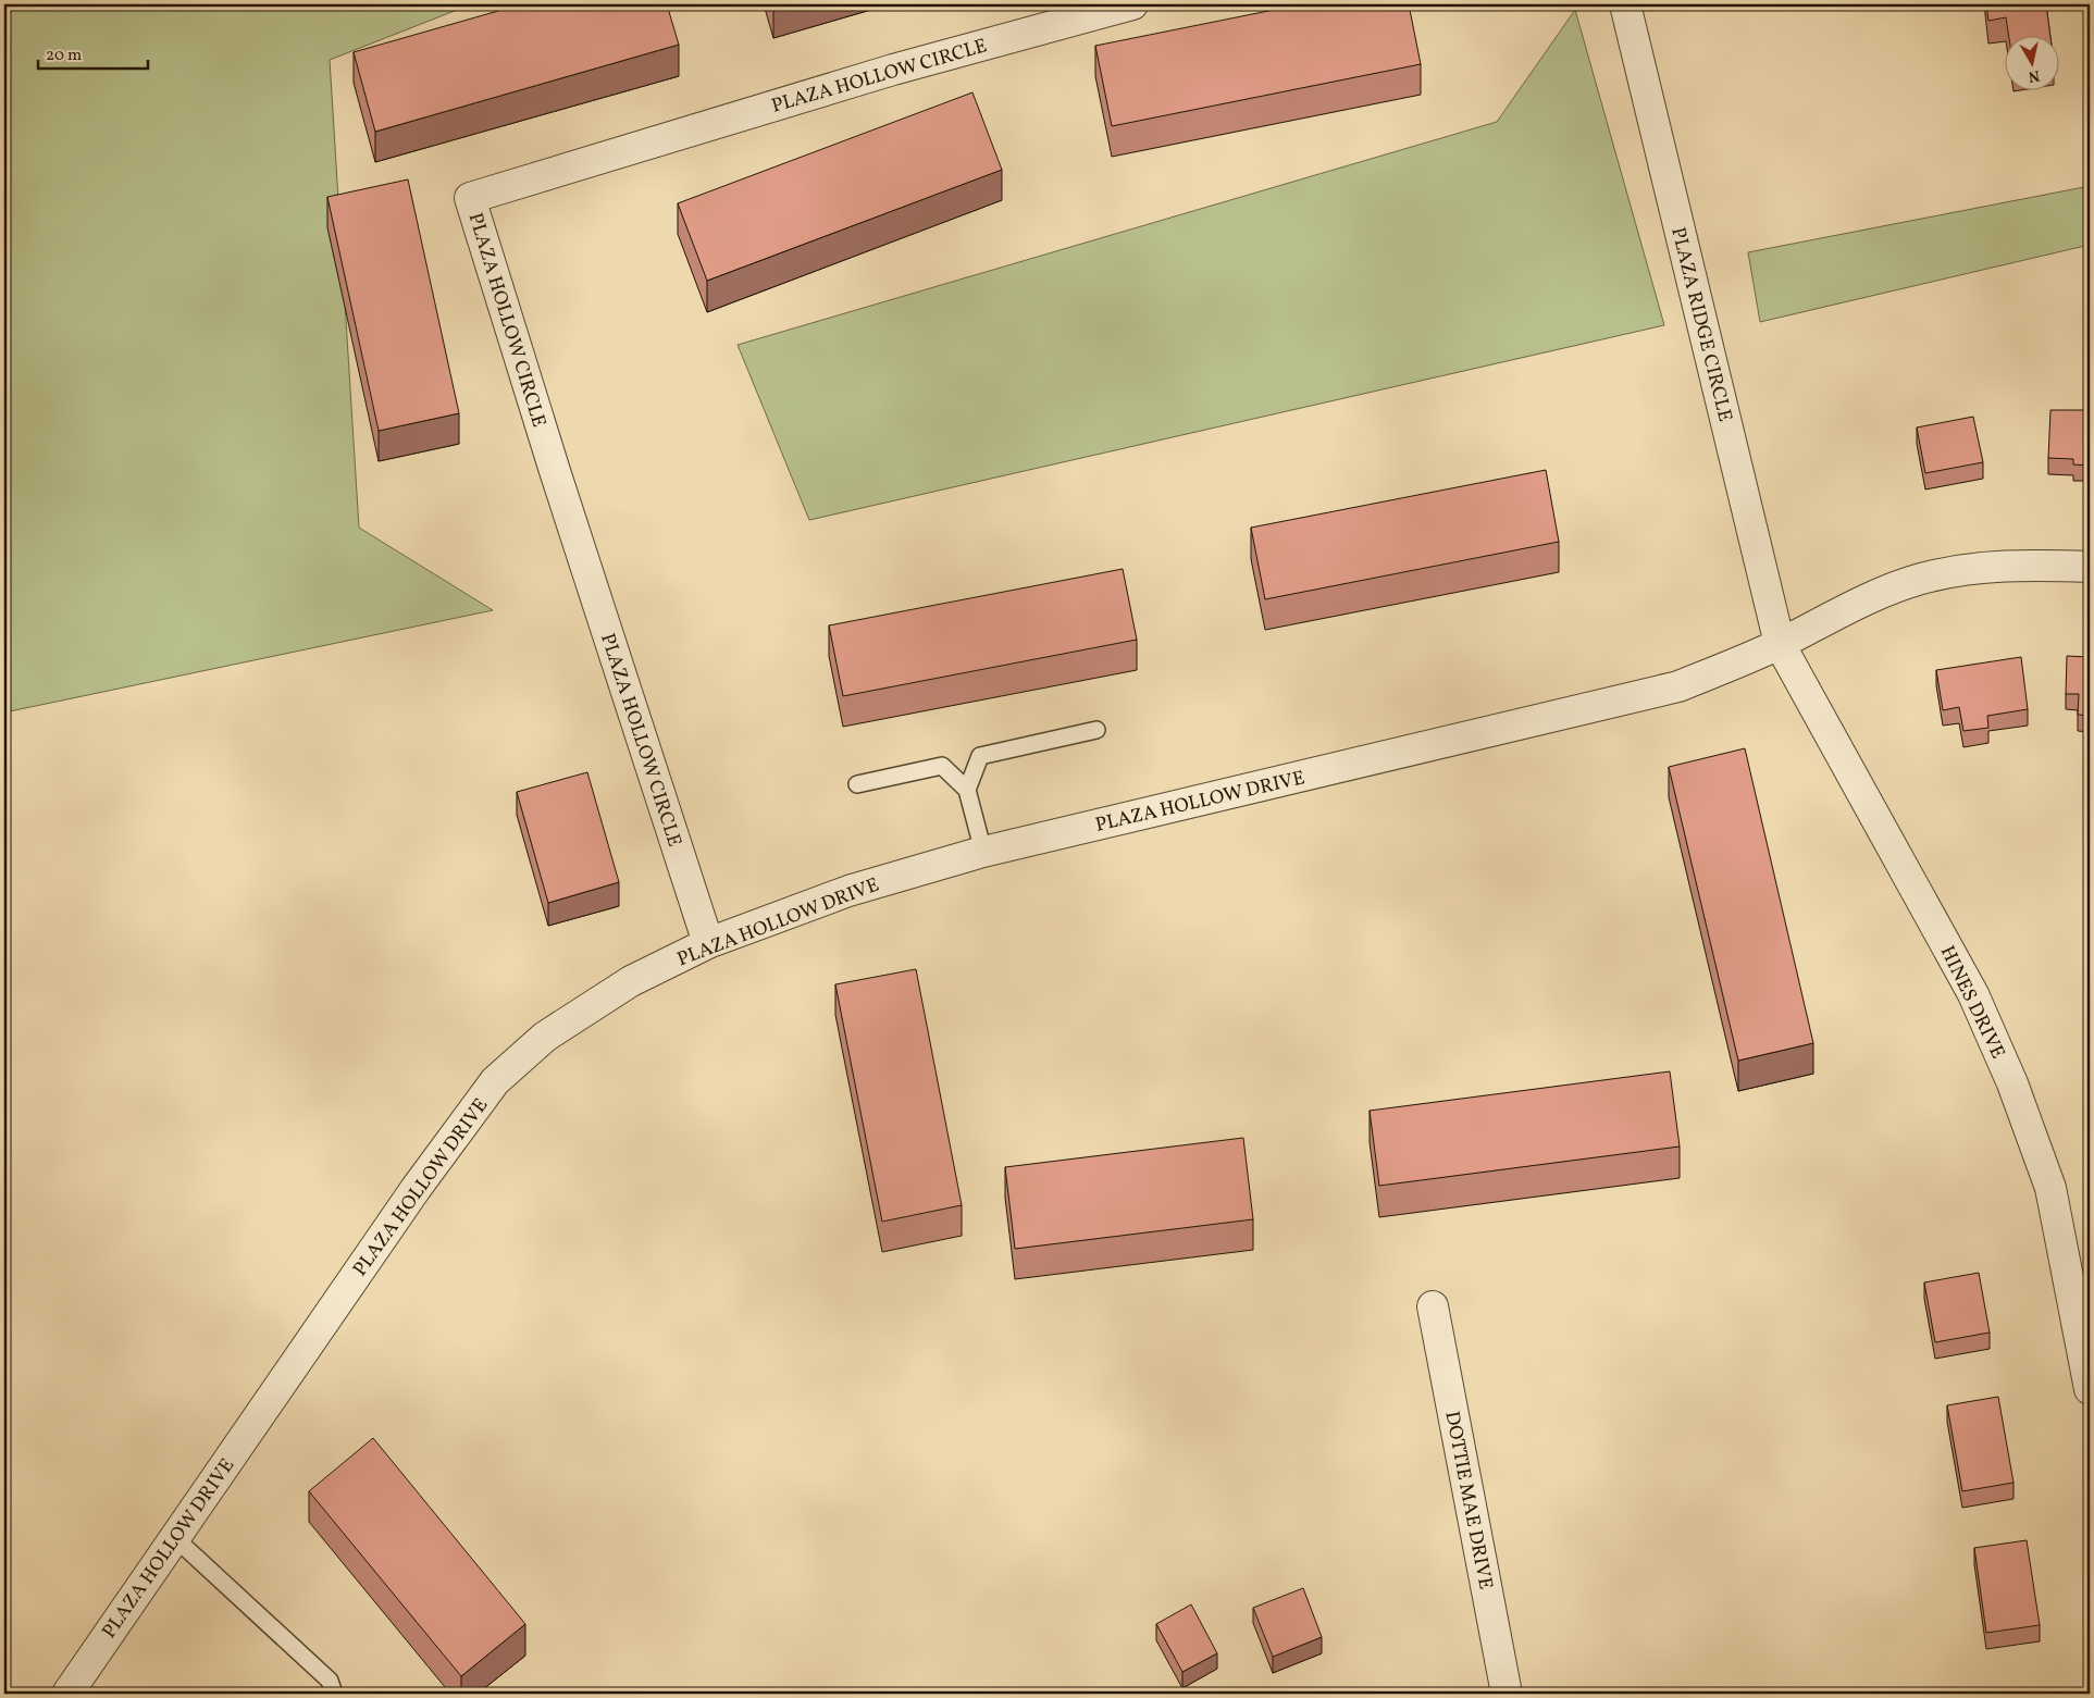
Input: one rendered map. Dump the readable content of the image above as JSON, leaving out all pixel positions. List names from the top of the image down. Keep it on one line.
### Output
{"streets":{"street":["PLAZA HOLLOW CIRCLE","PLAZA RIDGE CIRCLE","PLAZA HOLLOW DRIVE","HINES DRIVE","DOTTIE MAE DRIVE"]},"crossings":[["PLAZA HOLLOW CIRCLE","PLAZA HOLLOW DRIVE"],["PLAZA RIDGE CIRCLE","PLAZA HOLLOW DRIVE"],["PLAZA RIDGE CIRCLE","HINES DRIVE"],["PLAZA HOLLOW DRIVE","HINES DRIVE"]],"scale_bar":"20 m","north":"bottom"}
